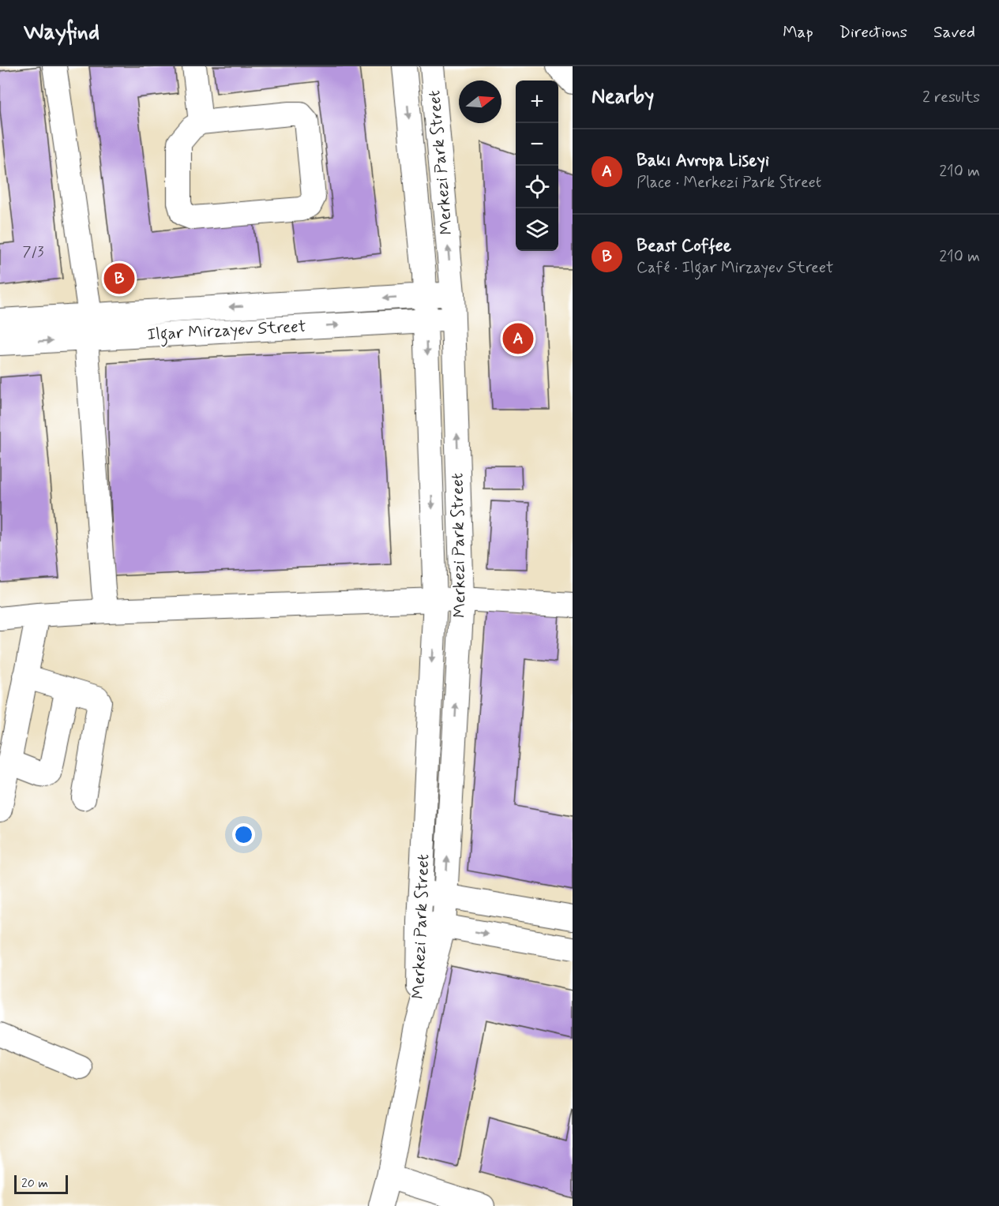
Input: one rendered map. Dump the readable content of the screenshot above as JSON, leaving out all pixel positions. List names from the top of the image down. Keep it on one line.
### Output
{"streets":{"street":["Merkezi Park Street","Ilgar Mirzayev Street"]},"crossings":[["Merkezi Park Street","Ilgar Mirzayev Street"]],"house_numbers":["7/3"],"scale_bar":"20 m","north":"right","page":{"header":"Wayfind","nav":["Map","Directions","Saved"],"heading":["Nearby","2 results"],"map_buttons":["+","−"],"list":[{"mark":"A","name":"Bakı Avropa Liseyi","note":"Place · Merkezi Park Street","value":"210 m"},{"mark":"B","name":"Beast Coffee","note":"Café · Ilgar Mirzayev Street","value":"210 m"}],"pins":["B","A"],"scale":"20 m"}}
